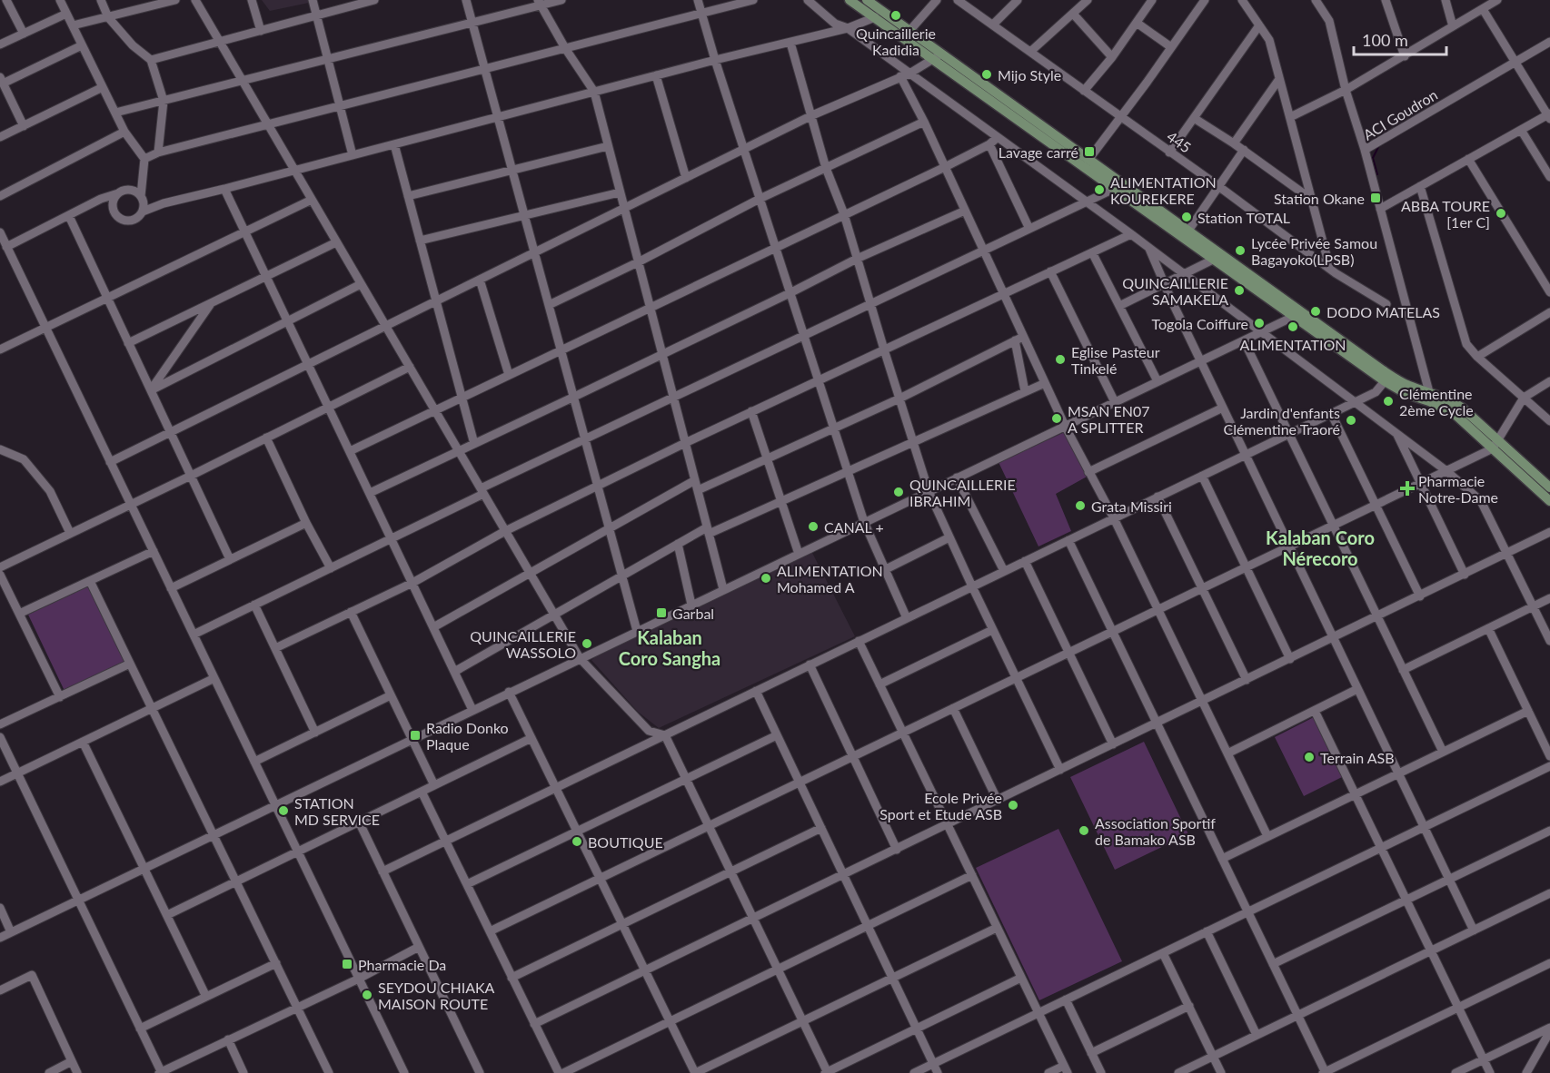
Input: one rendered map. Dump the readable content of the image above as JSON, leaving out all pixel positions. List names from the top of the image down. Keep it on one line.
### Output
{"streets":{"street":["ACI Goudron","445"]},"districts":["Kalaban Coro Nérecoro","Kalaban Coro Sangha"],"places":{"other":["Quincaillerie Kadidia","Mijo Style","ALIMENTATION KOUREKERE","ABBA TOURE [1er C]","Station TOTAL","Lycée Privée Samou Bagayoko(LPSB)","QUINCAILLERIE SAMAKELA","DODO MATELAS","Togola Coiffure","ALIMENTATION","Eglise Pasteur Tinkelé","Clémentine 2ème Cycle","MSAN EN07 A SPLITTER","Jardin d'enfants Clémentine Traoré","QUINCAILLERIE IBRAHIM","Grata Missiri","CANAL +","ALIMENTATION Mohamed A","QUINCAILLERIE WASSOLO","Terrain ASB","Ecole Privée Sport et Etude ASB","STATION MD SERVICE","Association Sportif de Bamako ASB","BOUTIQUE","SEYDOU CHIAKA MAISON ROUTE"],"transit":["Lavage carré","Station Okane","Garbal","Radio Donko Plaque","Pharmacie Da"],"health":["Pharmacie Notre-Dame"]},"scale_bar":"100 m"}
